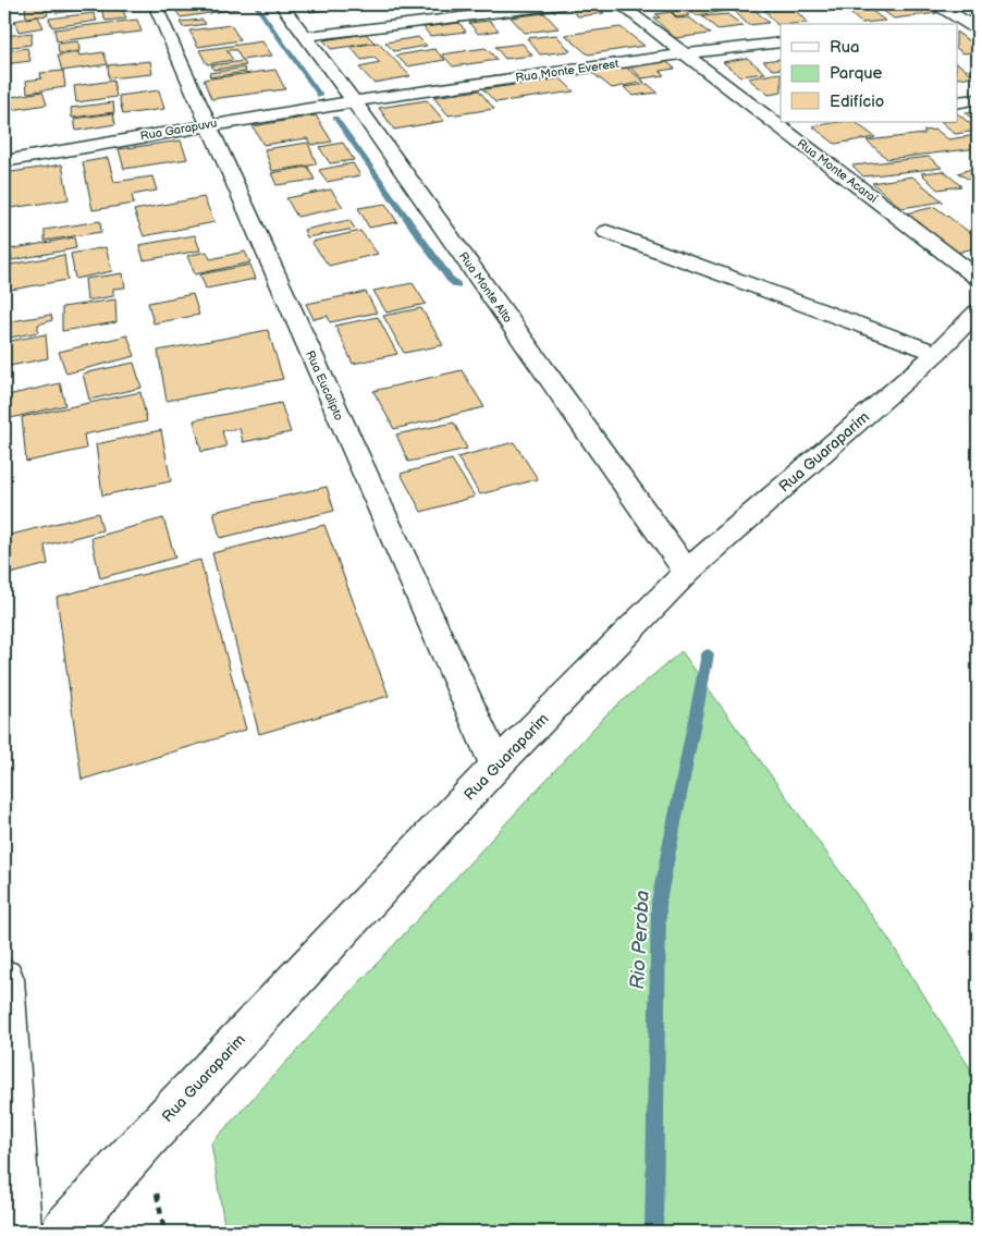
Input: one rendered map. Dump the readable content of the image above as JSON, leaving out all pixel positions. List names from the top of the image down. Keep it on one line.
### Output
{"streets":{"street":["Rua Monte Everest","Rua Garapuvu","Rua Monte Acaraí","Rua Monte Alto","Rua Eucalipto","Rua Guaraparim"]},"crossings":[["Rua Monte Everest","Rua Garapuvu"],["Rua Monte Everest","Rua Monte Acaraí"],["Rua Monte Everest","Rua Monte Alto"],["Rua Garapuvu","Rua Monte Alto"],["Rua Garapuvu","Rua Eucalipto"],["Rua Monte Alto","Rua Guaraparim"],["Rua Eucalipto","Rua Guaraparim"]],"water":["Rio Peroba"],"legend":["Rua","Parque","Edifício"]}
